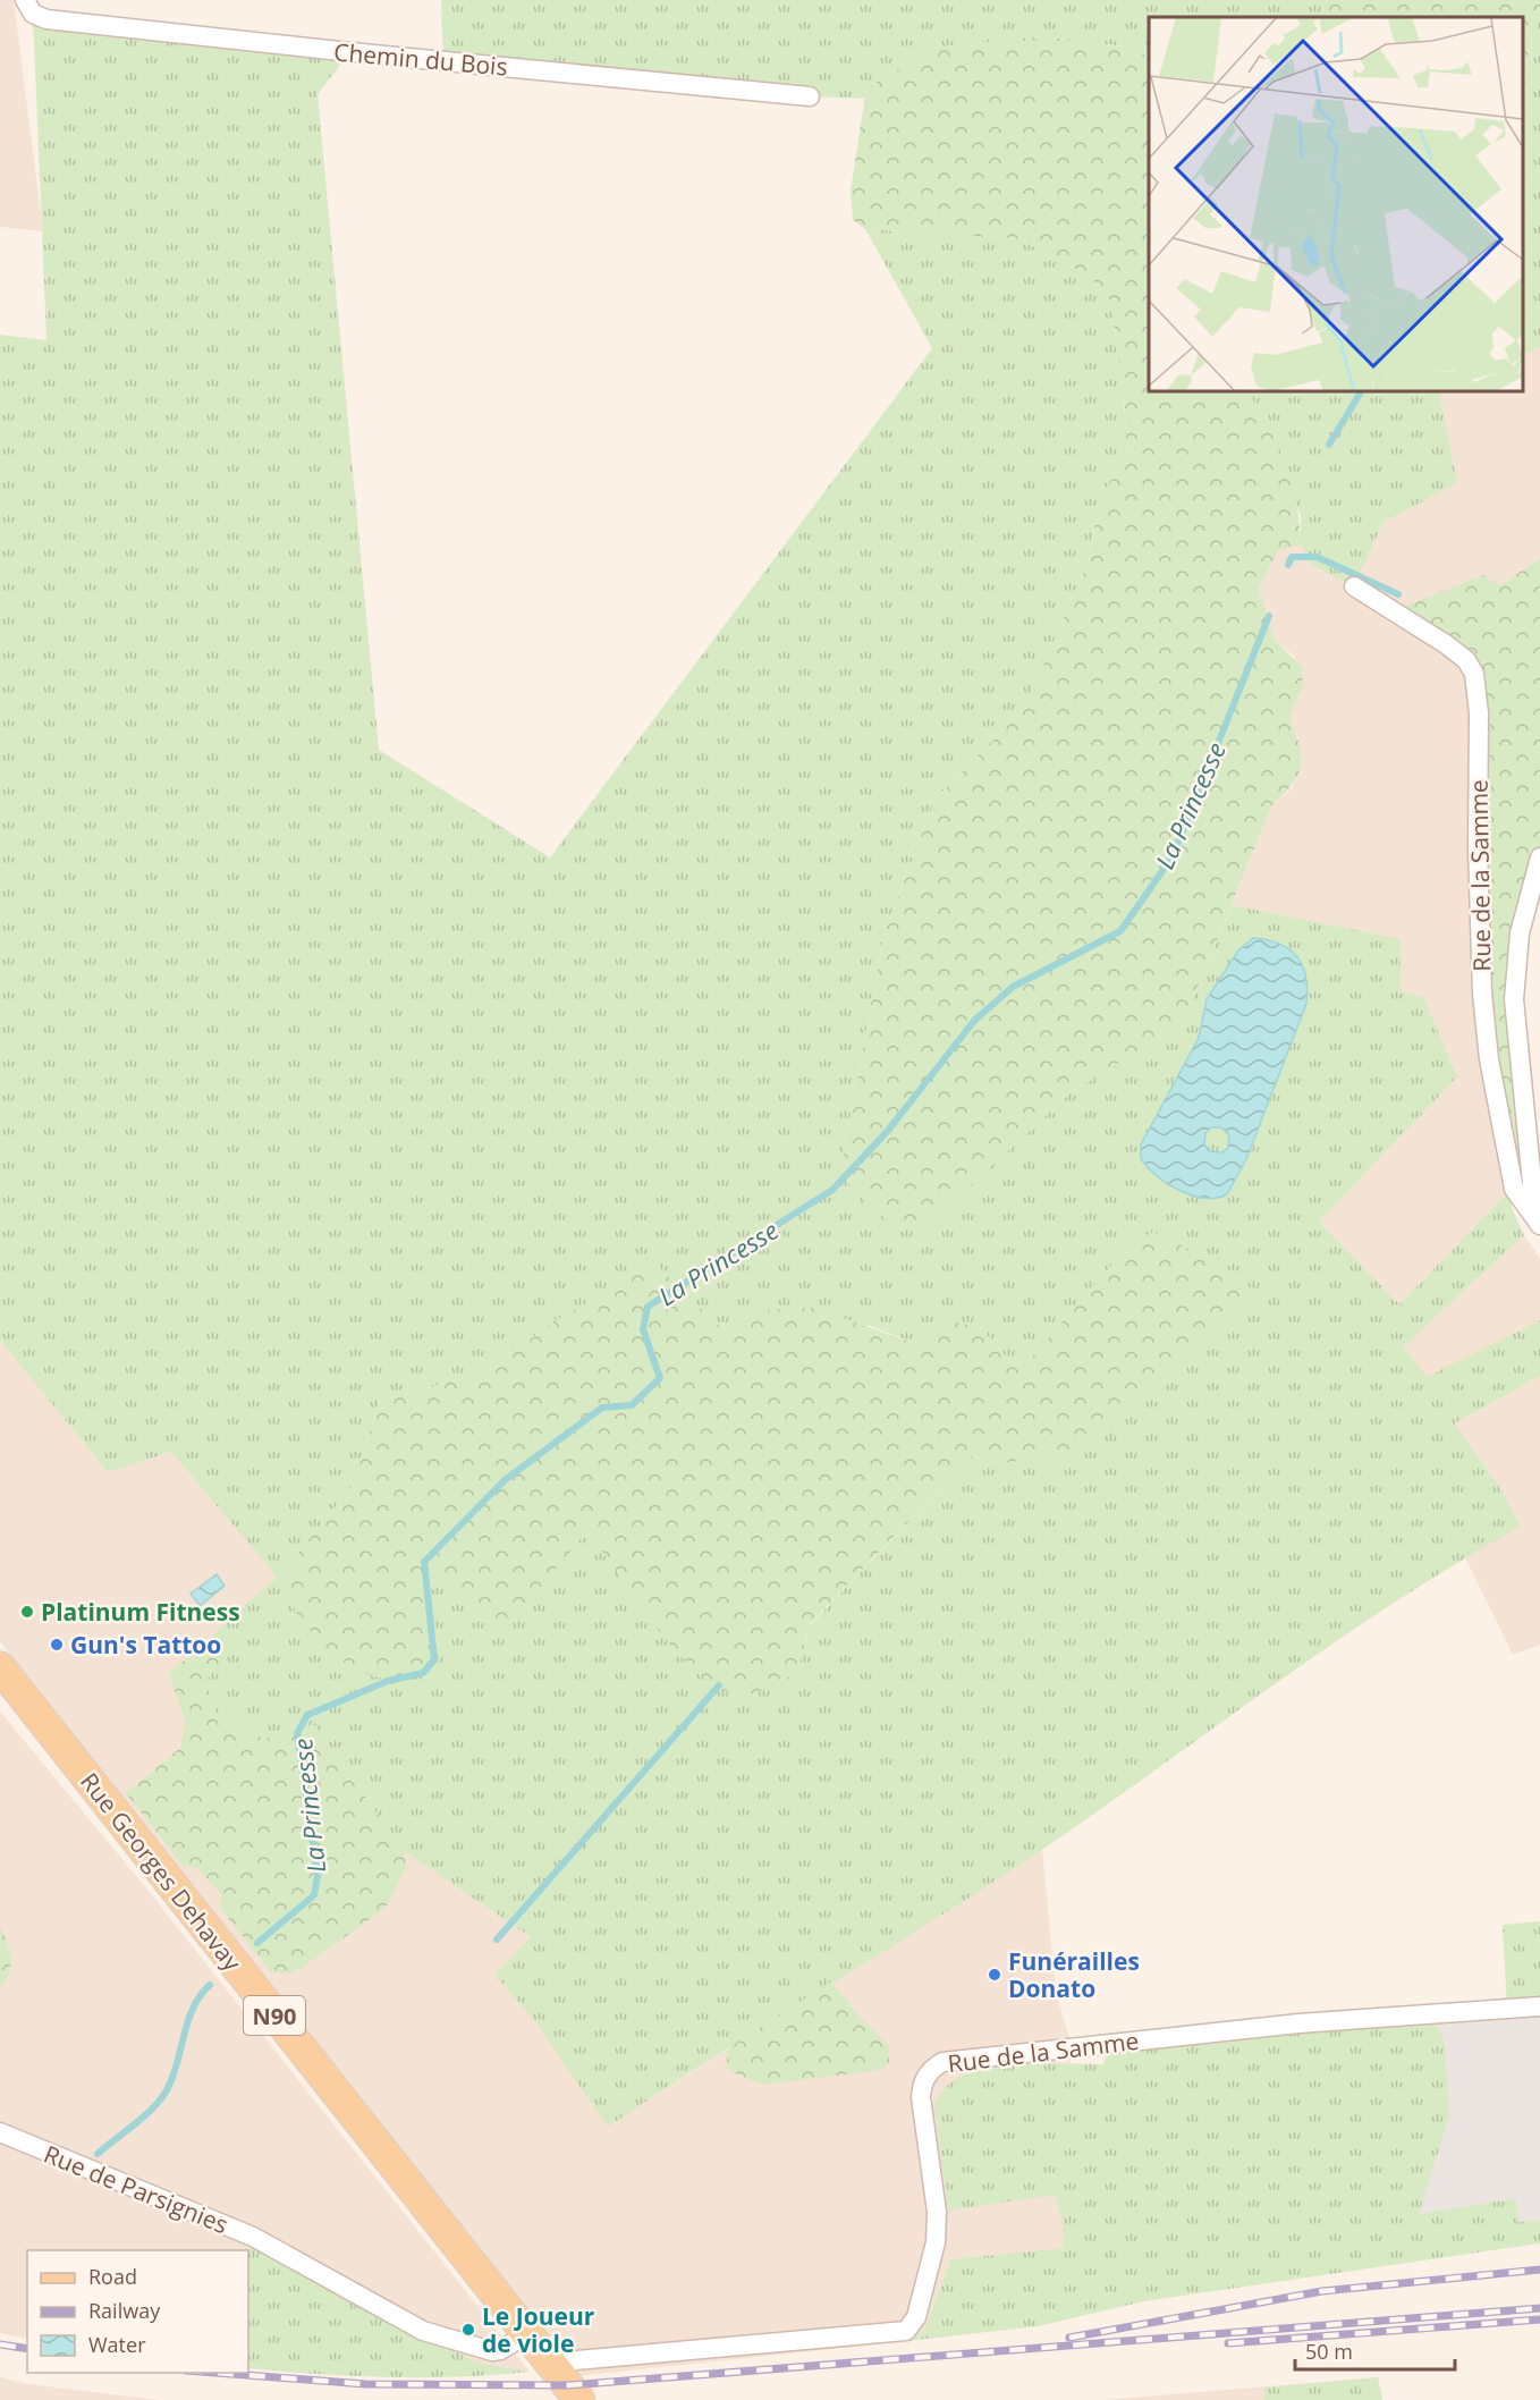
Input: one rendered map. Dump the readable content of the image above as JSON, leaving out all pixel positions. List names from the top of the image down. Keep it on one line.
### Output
{"streets":{"main road":["Rue Georges Dehavay","N90"],"street":["Chemin du Bois","Rue de la Samme","Rue de Parsignies"]},"crossings":[["Rue de la Samme","Rue Georges Dehavay"],["Rue de la Samme","N90"],["Rue Georges Dehavay","N90"],["Rue Georges Dehavay","Rue de Parsignies"]],"water":["La Princesse"],"places":["Platinum Fitness","Gun's Tattoo","Funérailles Donato","Le Joueur de viole"],"legend":["Road","Railway","Water"],"scale_bar":"50 m"}
